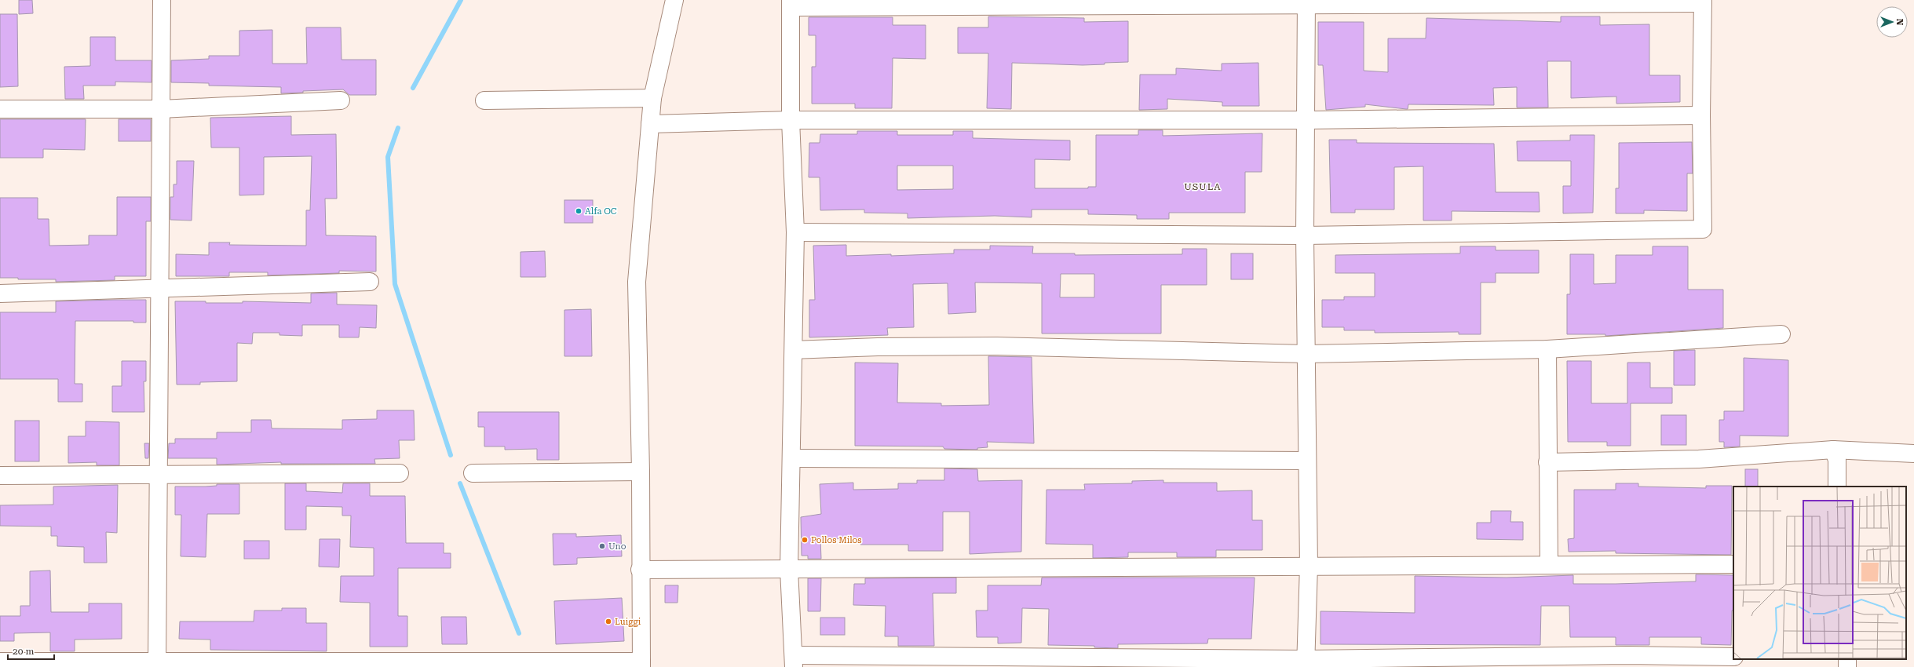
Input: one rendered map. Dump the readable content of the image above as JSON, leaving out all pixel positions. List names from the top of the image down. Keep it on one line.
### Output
{"districts":["USULA"],"places":["Alfa OC","Pollos Milos","Uno","Luiggi"],"scale_bar":"20 m","north":"right"}
